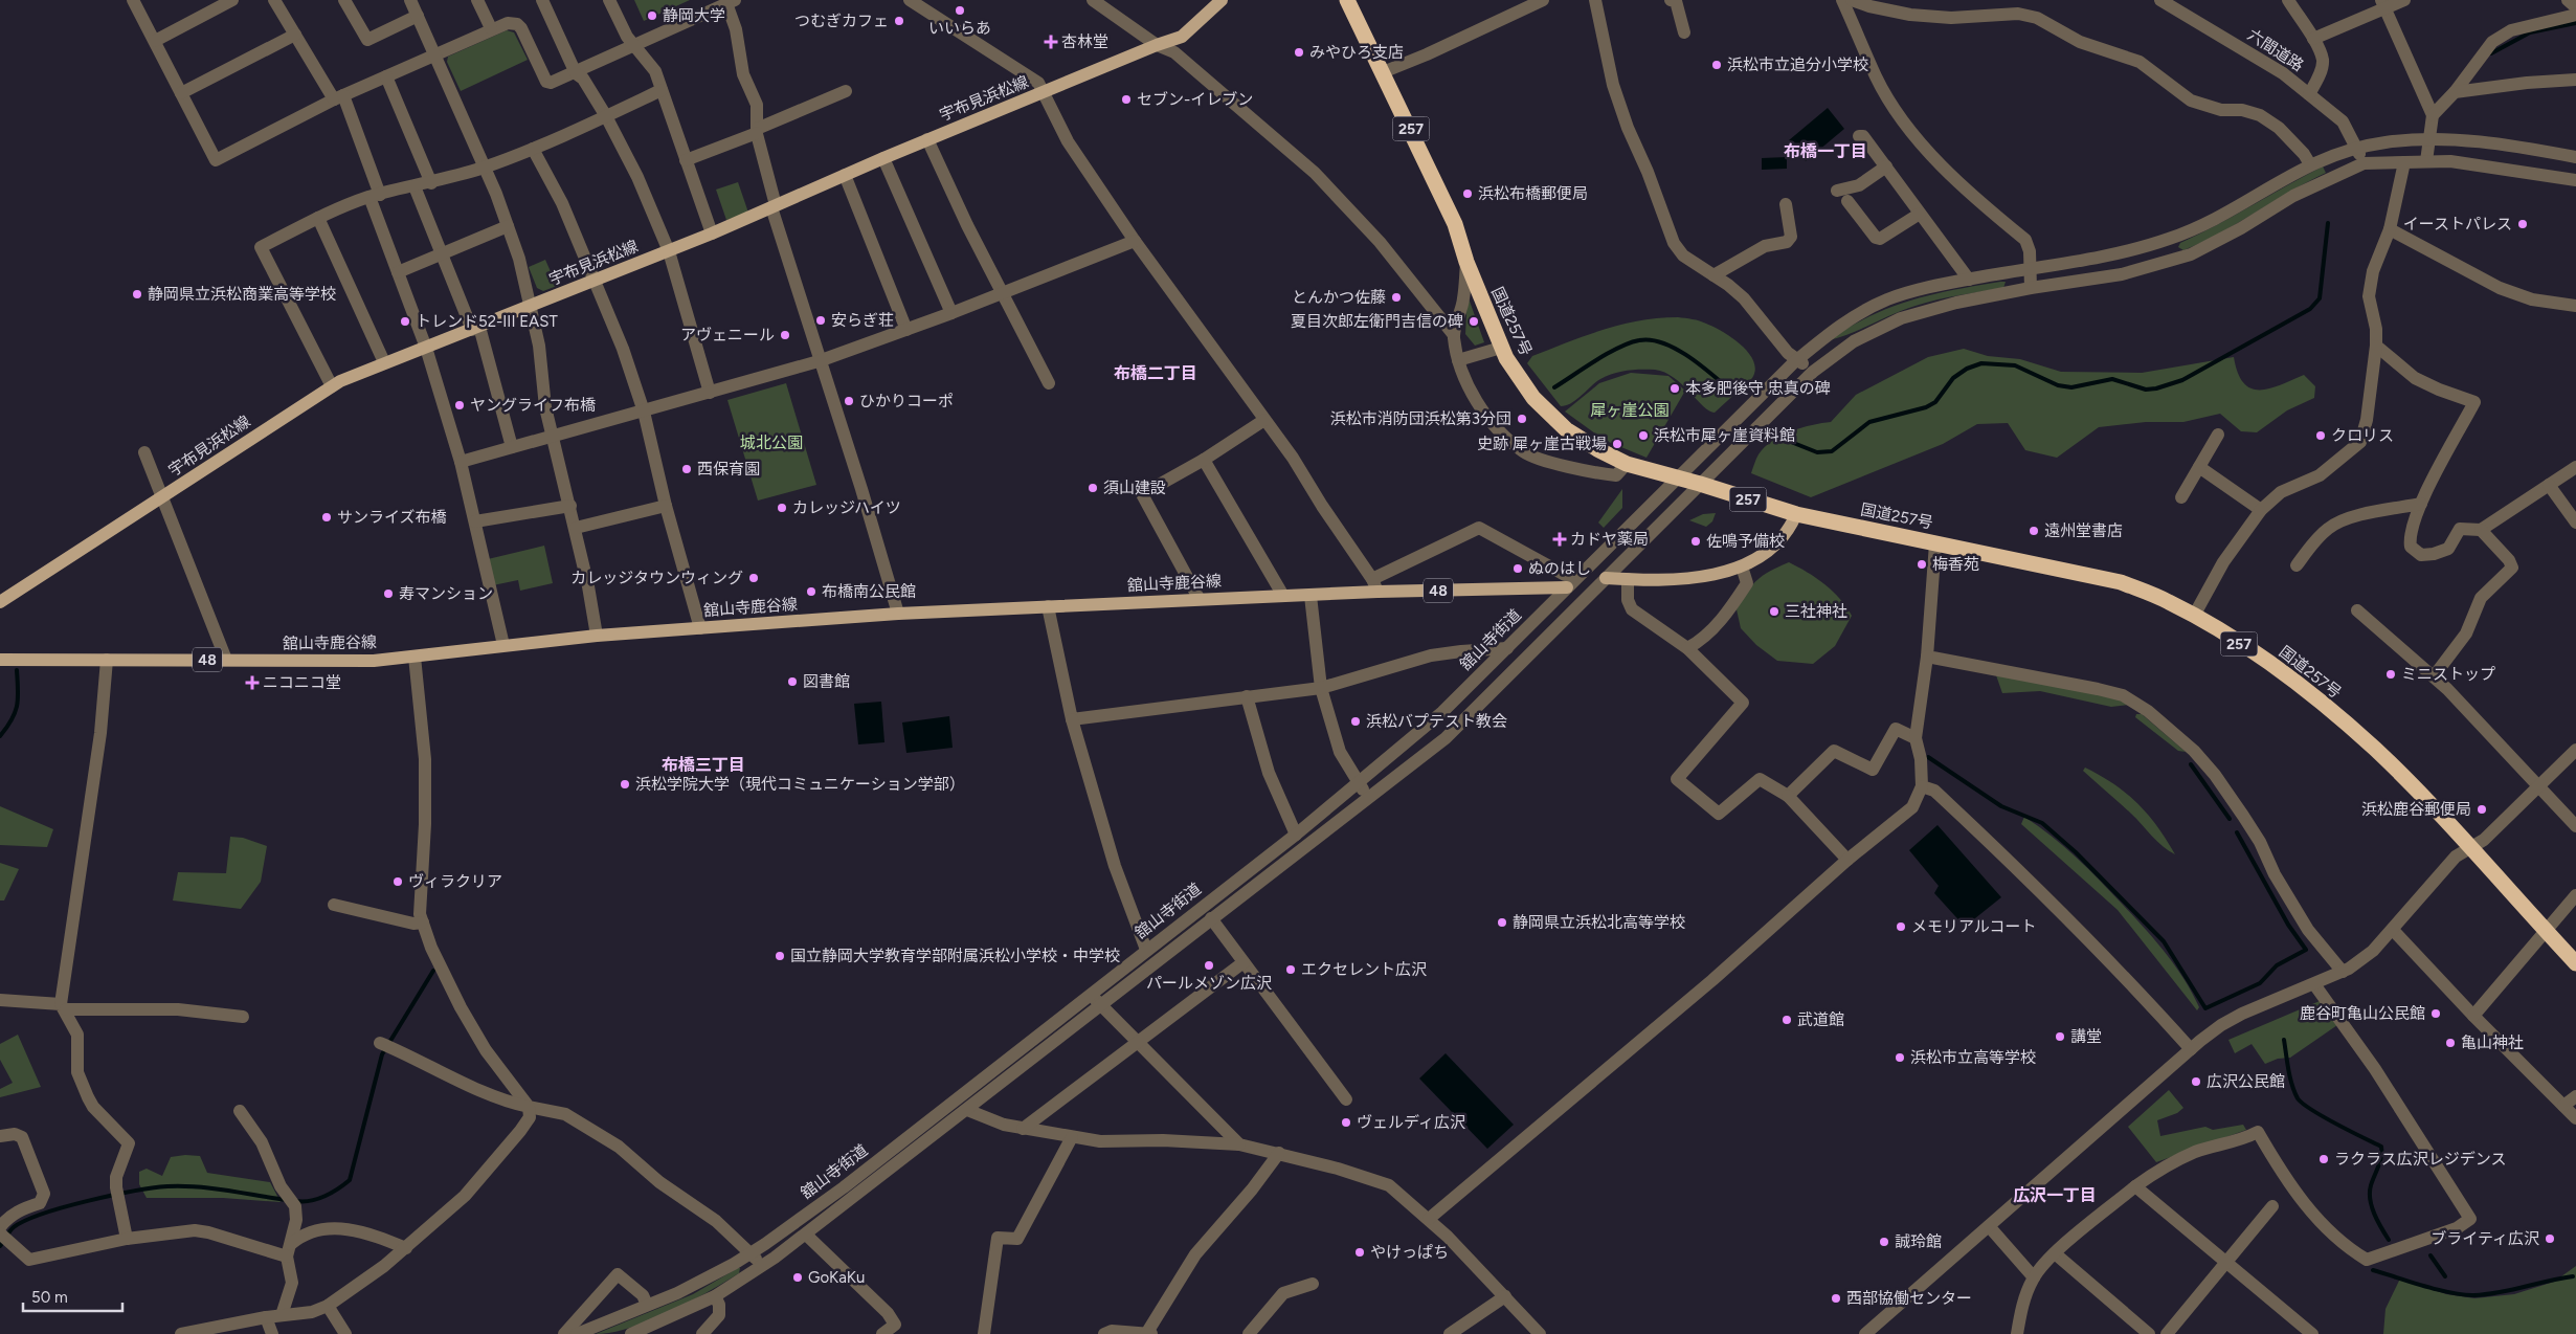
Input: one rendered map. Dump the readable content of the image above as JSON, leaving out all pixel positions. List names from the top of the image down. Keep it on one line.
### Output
{"streets":{"highway":["257","国道257号"],"main road":["宇布見浜松線","舘山寺鹿谷線","48"],"street":["六間道路","舘山寺街道"]},"crossings":[["六間道路","舘山寺街道"],["国道257号","舘山寺街道"],["舘山寺鹿谷線","舘山寺街道"]],"districts":["布橋一丁目","布橋二丁目","布橋三丁目","広沢一丁目"],"parks":["犀ヶ崖公園","城北公園"],"places":{"other":["いいらあ","静岡大学","つむぎカフェ","みやひろ支店","浜松市立追分小学校","セブン-イレブン","浜松布橋郵便局","イーストパレス","静岡県立浜松商業高等学校","とんかつ佐藤","安らぎ荘","トレンド52-III EAST","夏目次郎左衛門吉信の碑","アヴェニール","本多肥後守 忠真の碑","ひかりコーポ","ヤングライフ布橋","浜松市消防団浜松第3分団","浜松市犀ヶ崖資料館","クロリス","史跡 犀ヶ崖古戦場","西保育園","須山建設","カレッジハイツ","サンライズ布橋","遠州堂書店","佐鳴予備校","梅香苑","ぬのはし","カレッジタウンウィング","布橋南公民館","寿マンション","三社神社","ミニストップ","図書館","浜松バプテスト教会","浜松学院大学（現代コミュニケーション学部）","浜松鹿谷郵便局","ヴィラクリア","静岡県立浜松北高等学校","メモリアルコート","国立静岡大学教育学部附属浜松小学校・中学校","パールメゾン広沢","エクセレント広沢","鹿谷町亀山公民館","武道館","講堂","亀山神社","浜松市立高等学校","広沢公民館","ヴェルディ広沢","ラクラス広沢レジデンス","ブライティ広沢","誠玲館","やけっぱち","GoKaKu","西部協働センター"],"health":["杏林堂","カドヤ薬局","ニコニコ堂"]},"scale_bar":"50 m"}
